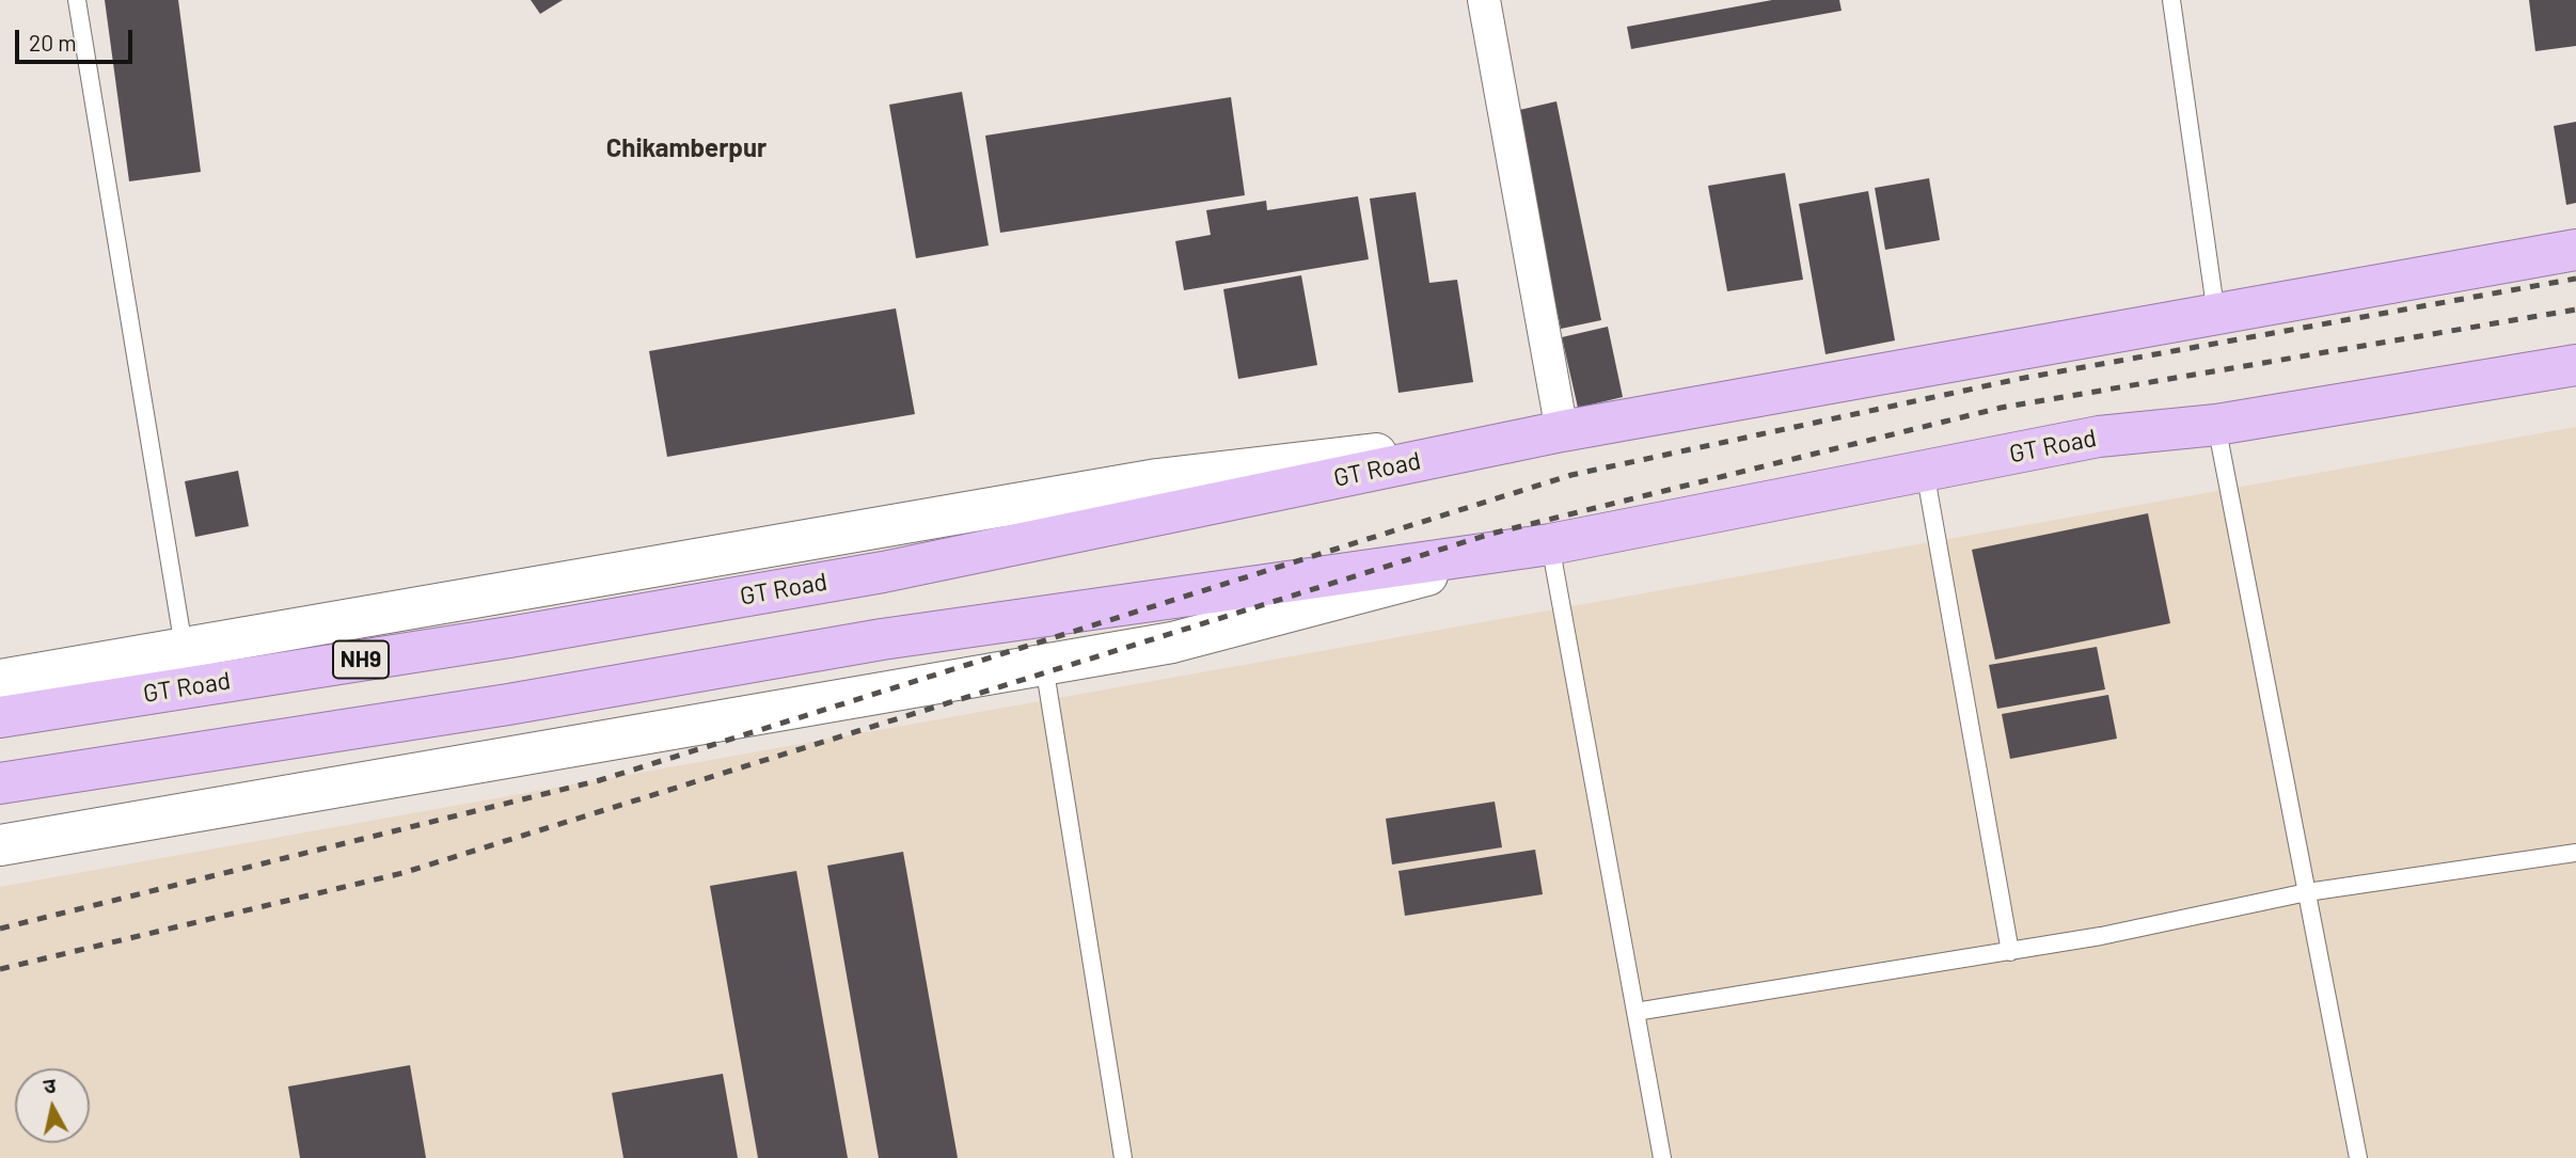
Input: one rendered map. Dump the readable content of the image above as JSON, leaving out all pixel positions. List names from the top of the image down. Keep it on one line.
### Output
{"streets":{"highway":["GT Road","NH9"]},"districts":["Chikamberpur"],"scale_bar":"20 m","north":"top"}
